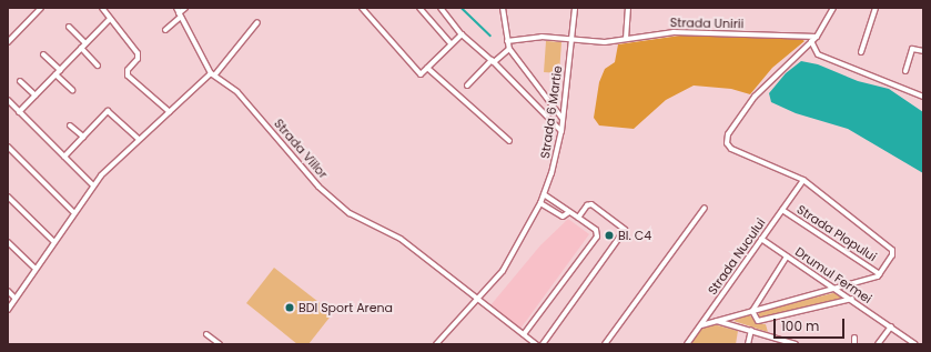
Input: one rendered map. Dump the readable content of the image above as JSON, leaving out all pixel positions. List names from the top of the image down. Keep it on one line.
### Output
{"streets":{"street":["Strada Unirii","Strada 6 Martie","Strada Viilor","Strada Plopului","Strada Nucului","Drumul Fermei"]},"crossings":[["Strada Unirii","Strada 6 Martie"],["Strada 6 Martie","Strada Viilor"],["Strada Plopului","Strada Nucului"],["Strada Nucului","Drumul Fermei"]],"places":["Bl. C4","BDI Sport Arena"],"scale_bar":"100 m"}
